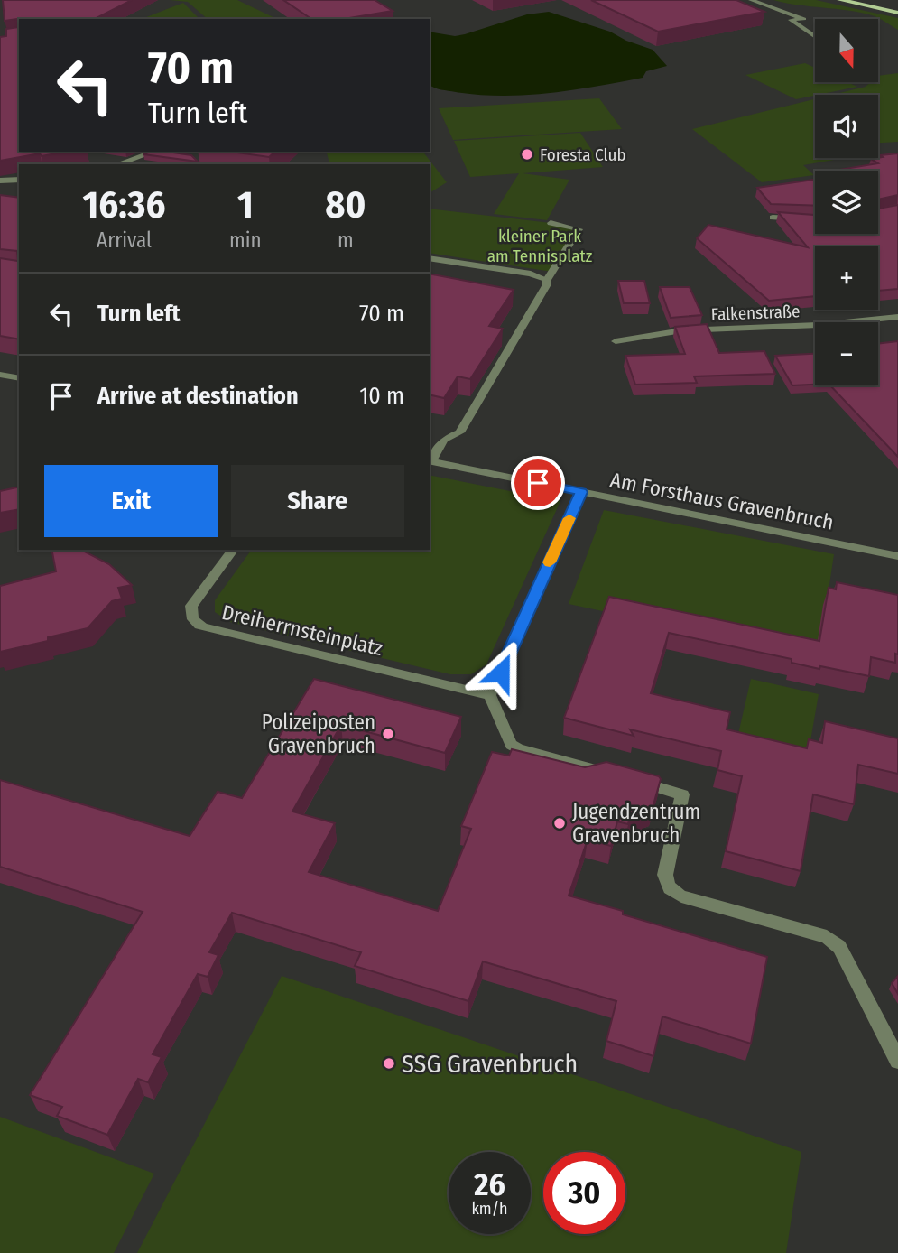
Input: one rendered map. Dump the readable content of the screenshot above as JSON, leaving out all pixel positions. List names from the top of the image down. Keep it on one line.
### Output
{"streets":{"street":["Falkenstraße","Am Forsthaus Gravenbruch","Dreiherrnsteinplatz"]},"parks":["kleiner Park am Tennisplatz"],"places":["Foresta Club","Polizeiposten Gravenbruch","Jugendzentrum Gravenbruch","SSG Gravenbruch"],"north":"bottom","page":{"map_buttons":["+","−"],"turn":["70 m","Turn left"],"eta":["16:36","Arrival","1","min","80","m"],"list":[{"name":"Turn left","value":"70 m"},{"name":"Arrive at destination","value":"10 m"}],"buttons":["Exit","Share"],"speed":"26 km/h","limit":"30"}}
